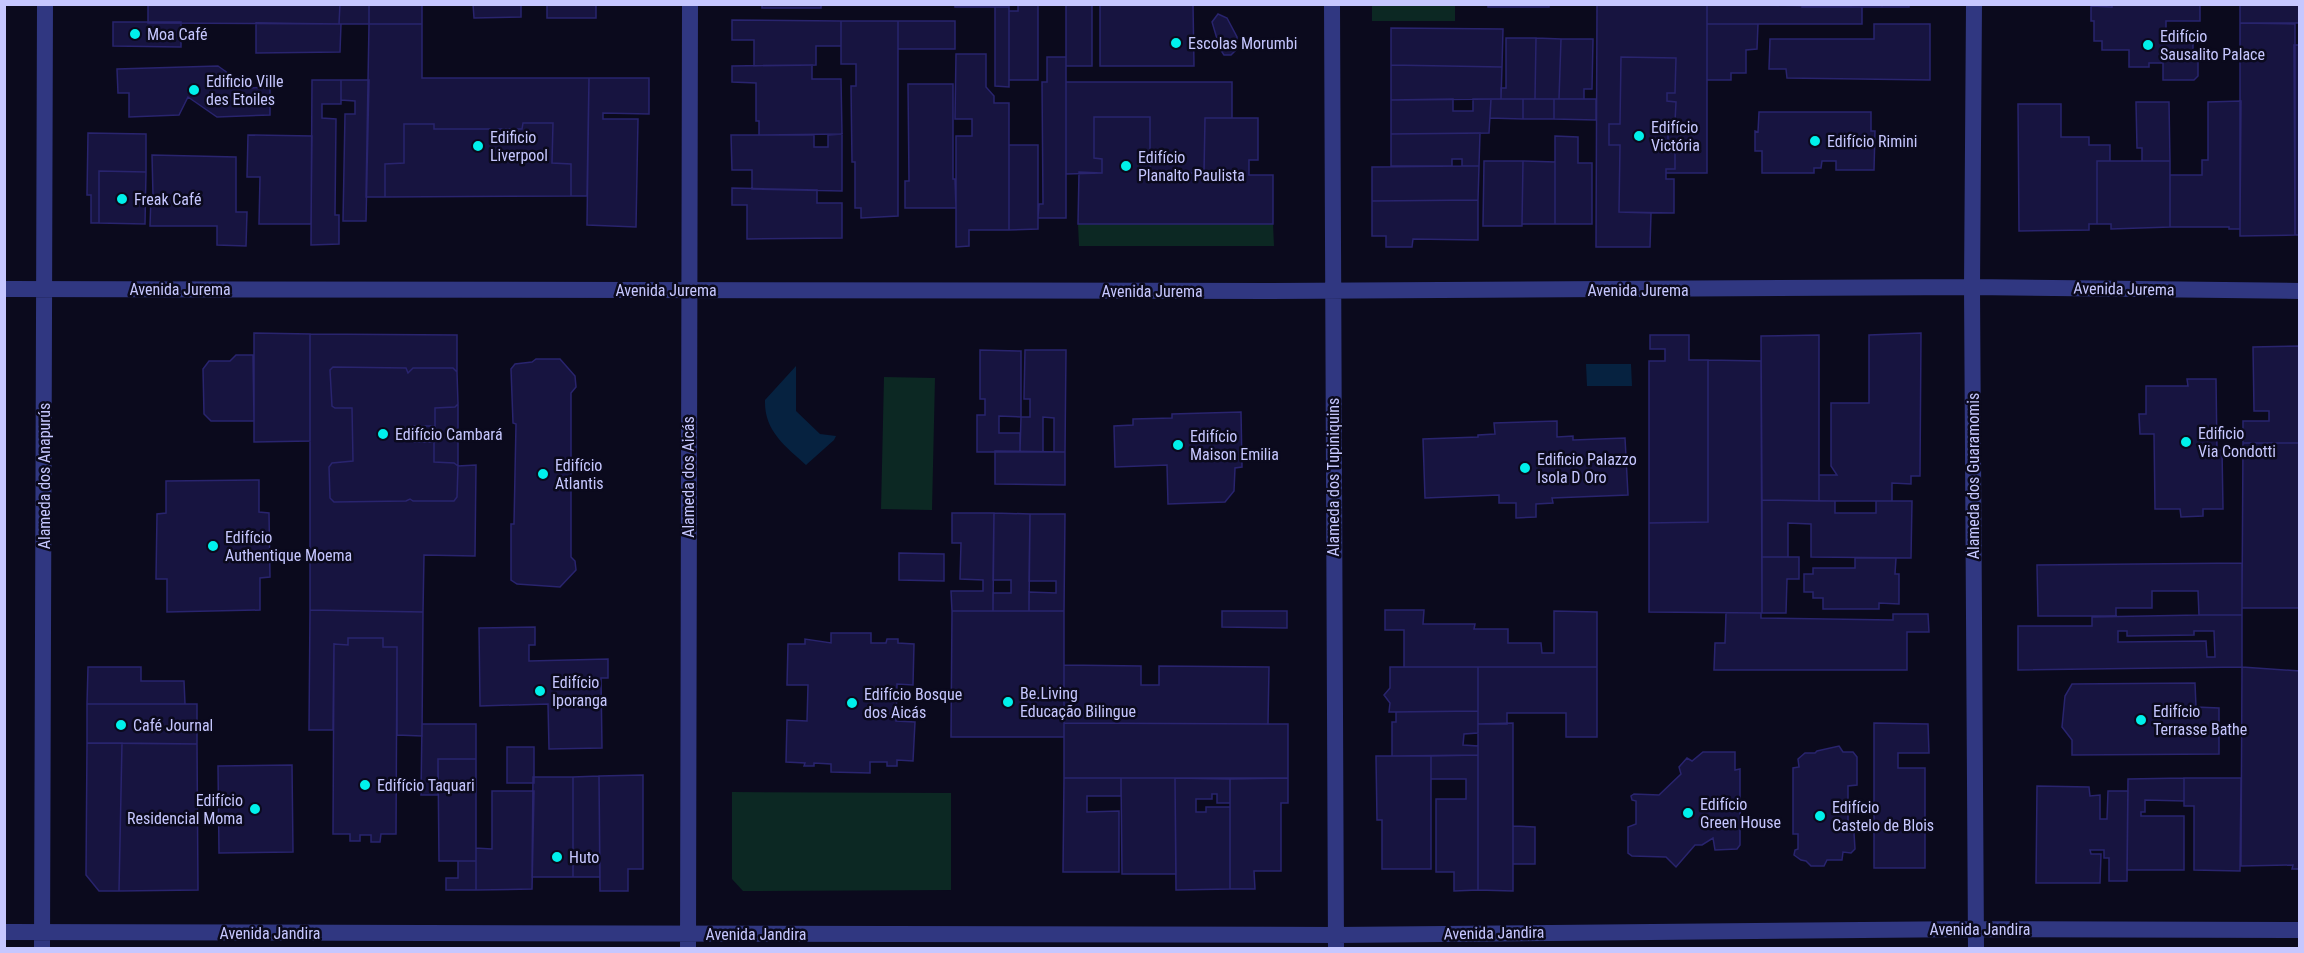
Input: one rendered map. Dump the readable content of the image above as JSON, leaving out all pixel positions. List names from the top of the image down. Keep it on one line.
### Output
{"streets":{"street":["Avenida Jurema","Alameda dos Anapurús","Alameda dos Guaramomis","Alameda dos Aicás","Alameda dos Tupiniquins","Avenida Jandira"]},"crossings":[["Avenida Jurema","Alameda dos Anapurús"],["Avenida Jurema","Alameda dos Guaramomis"],["Avenida Jurema","Alameda dos Aicás"],["Avenida Jurema","Alameda dos Tupiniquins"],["Alameda dos Anapurús","Avenida Jandira"],["Alameda dos Guaramomis","Avenida Jandira"],["Alameda dos Aicás","Avenida Jandira"],["Alameda dos Tupiniquins","Avenida Jandira"]],"places":["Moa Café","Escolas Morumbi","Edifício Sausalito Palace","Edificio Ville des Etoiles","Edifício Victória","Edifício Rimini","Edificio Liverpool","Edifício Planalto Paulista","Freak Café","Edifício Cambará","Edificio Via Condotti","Edifício Maison Emilia","Edificio Palazzo Isola D Oro","Edifício Atlantis","Edifício Authentique Moema","Edifício Iporanga","Be.Living Educação Bilingue","Edifício Bosque dos Aicás","Edifício Terrasse Bathe","Café Journal","Edifício Taquari","Edifício Residencial Moma","Edifício Green House","Edifício Castelo de Blois","Huto"]}
